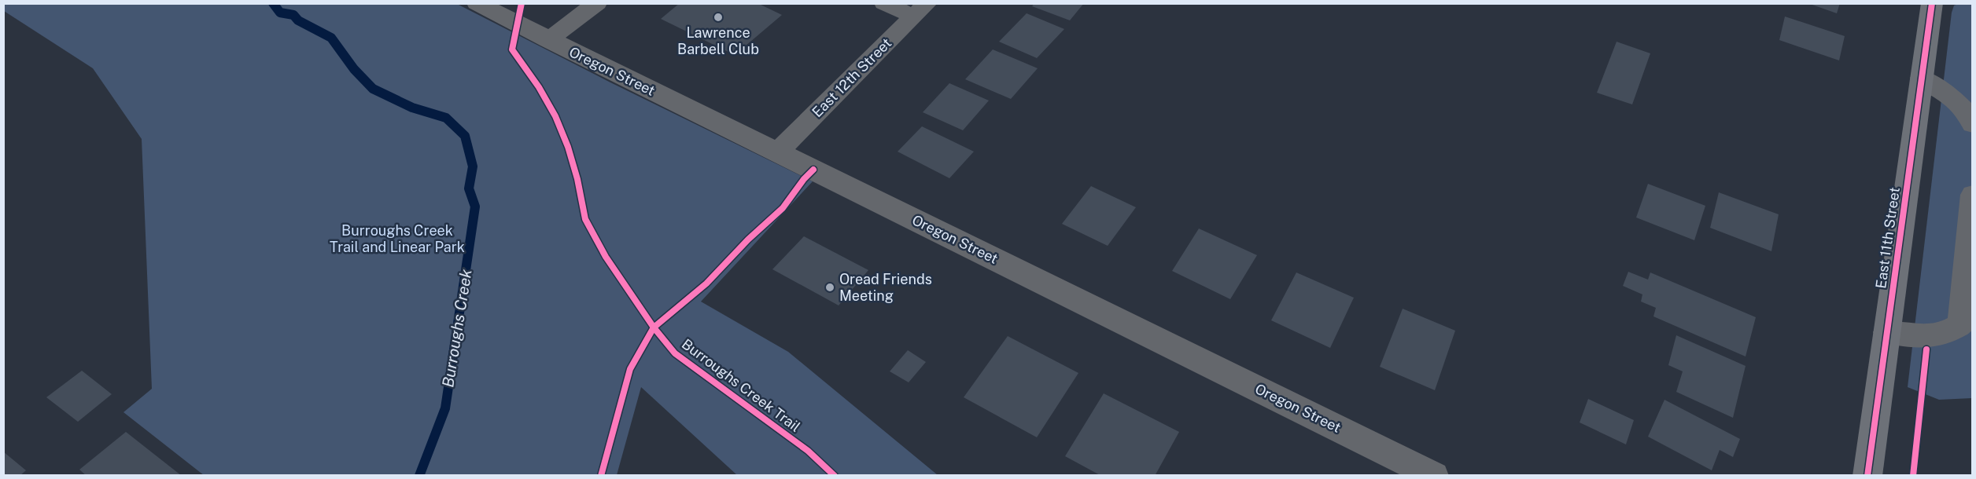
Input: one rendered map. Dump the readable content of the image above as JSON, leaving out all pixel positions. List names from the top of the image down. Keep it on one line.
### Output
{"streets":{"main road":["East 11th Street"],"street":["Oregon Street","East 12th Street"],"cycle path":["Burroughs Creek Trail"]},"crossings":[["Oregon Street","East 12th Street"]],"water":["Burroughs Creek"],"parks":["Burroughs Creek Trail and Linear Park"],"places":["Lawrence Barbell Club","Oread Friends Meeting"]}
